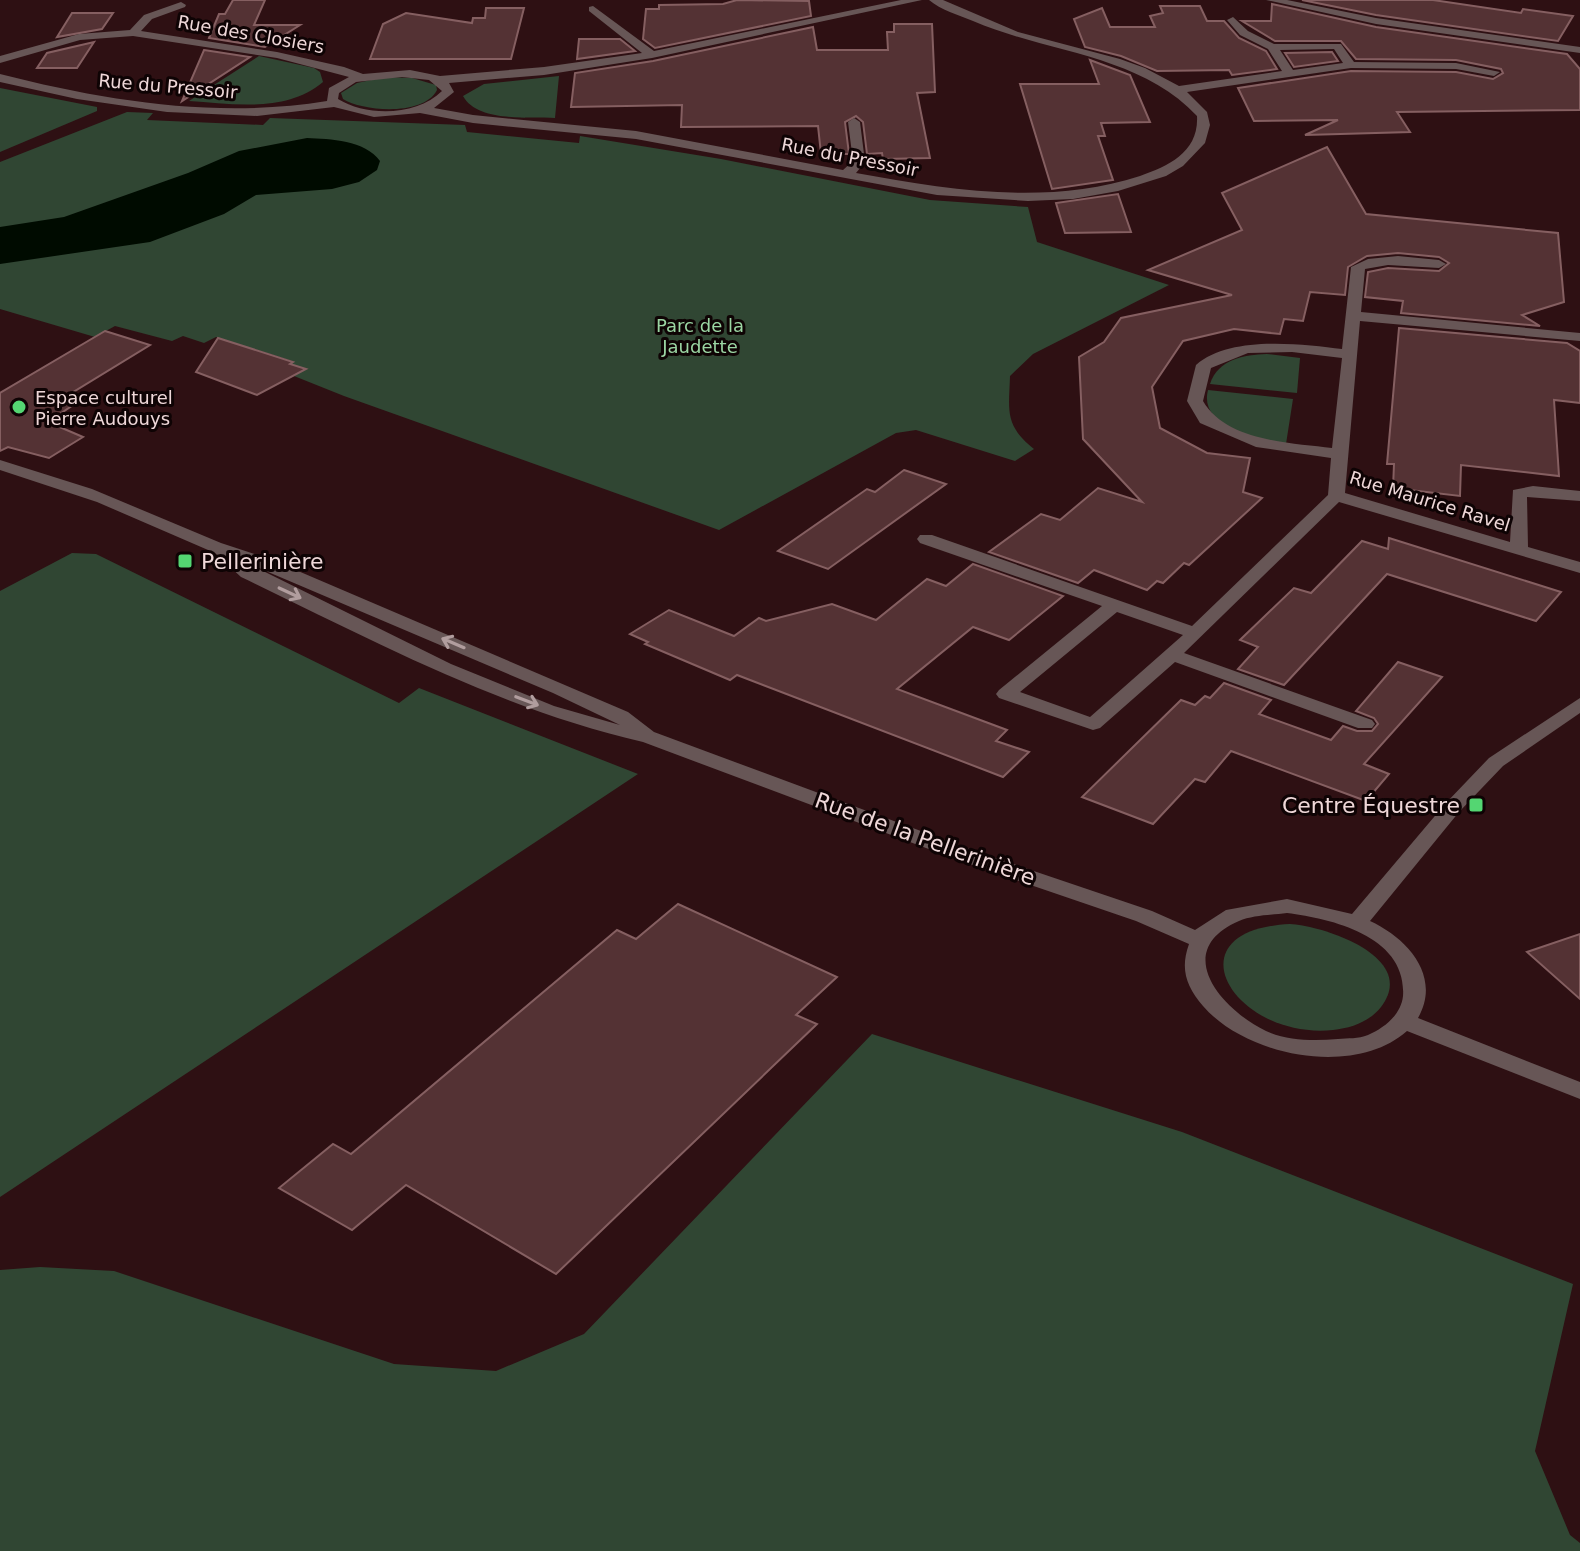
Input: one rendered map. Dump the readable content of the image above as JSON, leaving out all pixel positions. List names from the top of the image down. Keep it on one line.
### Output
{"streets":{"street":["Rue des Closiers","Rue du Pressoir","Rue Maurice Ravel","Rue de la Pellerinière"]},"parks":["Parc de la Jaudette"],"places":{"other":["Espace culturel Pierre Audouys"],"transit":["Pellerinière","Centre Équestre"]}}
